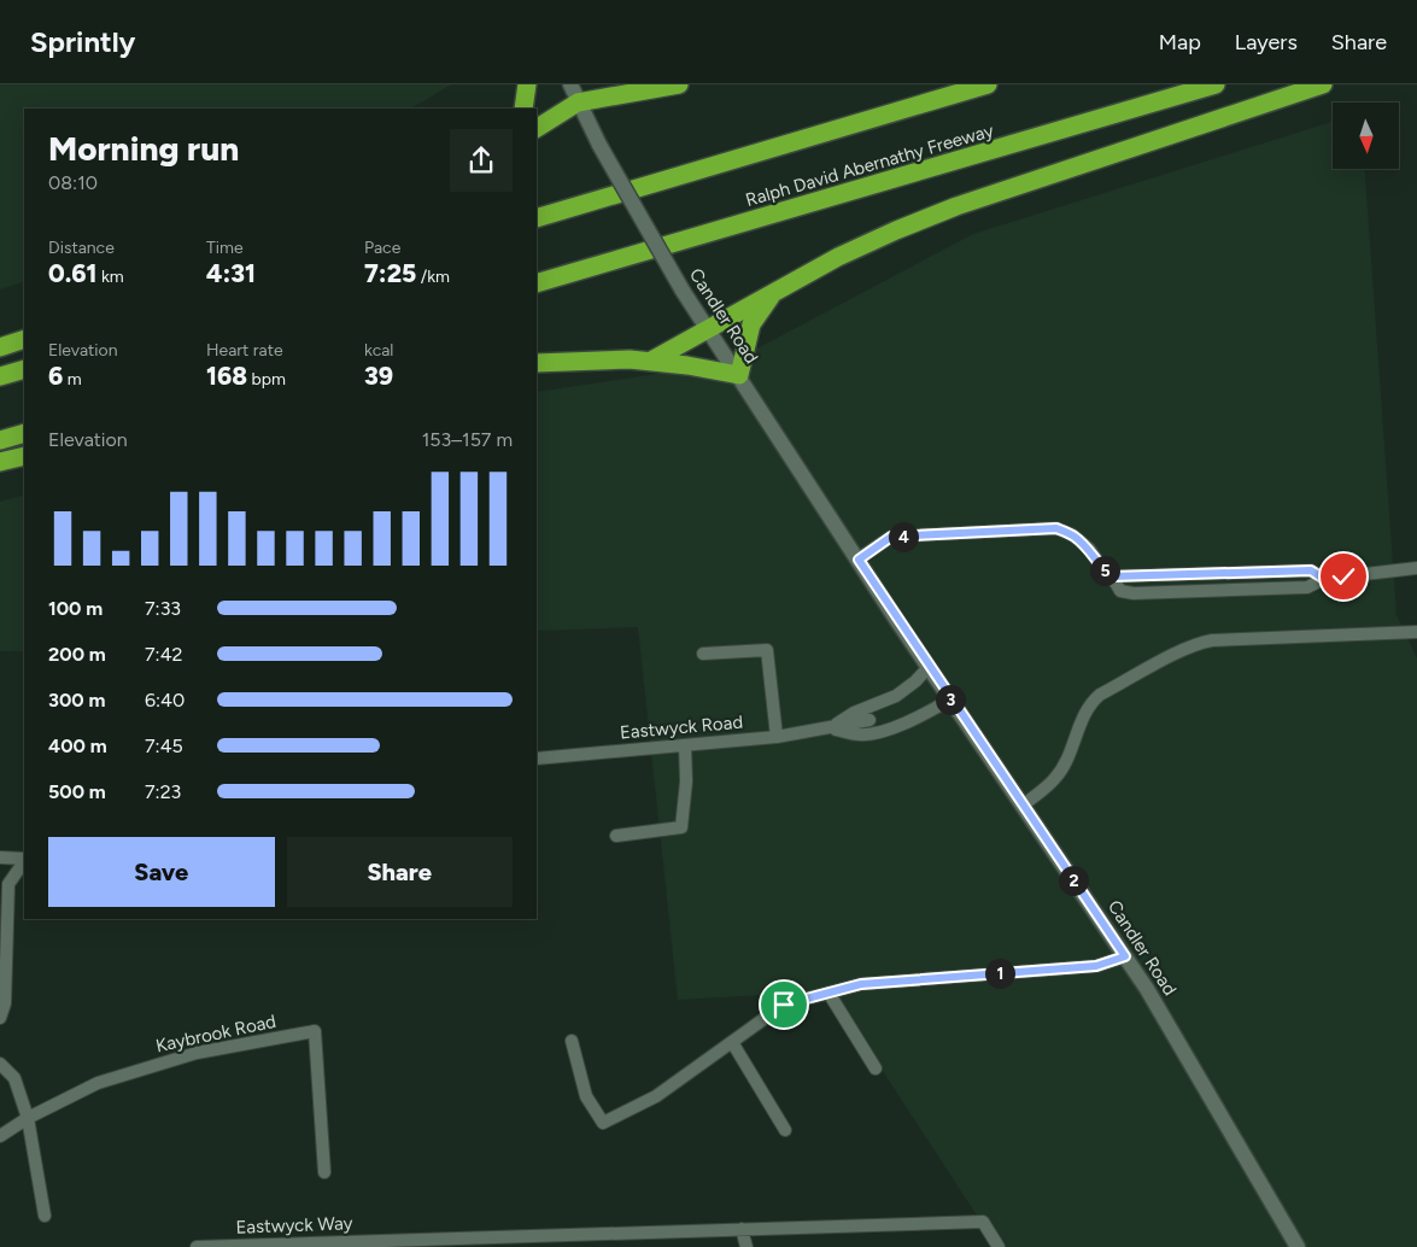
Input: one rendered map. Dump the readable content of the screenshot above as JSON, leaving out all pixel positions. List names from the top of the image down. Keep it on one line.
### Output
{"streets":{"highway":["Ralph David Abernathy Freeway"],"main road":["Candler Road"],"street":["Eastwyck Road","Kaybrook Road","Eastwyck Way"]},"crossings":[["Candler Road","Eastwyck Road"]],"north":"bottom","page":{"header":"Sprintly","nav":["Map","Layers","Share"],"heading":["Morning run","08:10"],"stats":[["Distance","0.61 km"],["Time","4:31"],["Pace","7:25 /km"],["Elevation","6 m"],["Heart rate","168 bpm"],["kcal","39"]],"chart":["Elevation","153–157 m"],"pins":["4","5","3","2","1"],"list":[{"name":"100 m","note":"7:33"},{"name":"200 m","note":"7:42"},{"name":"300 m","note":"6:40"},{"name":"400 m","note":"7:45"},{"name":"500 m","note":"7:23"}],"buttons":["Save","Share"]}}
